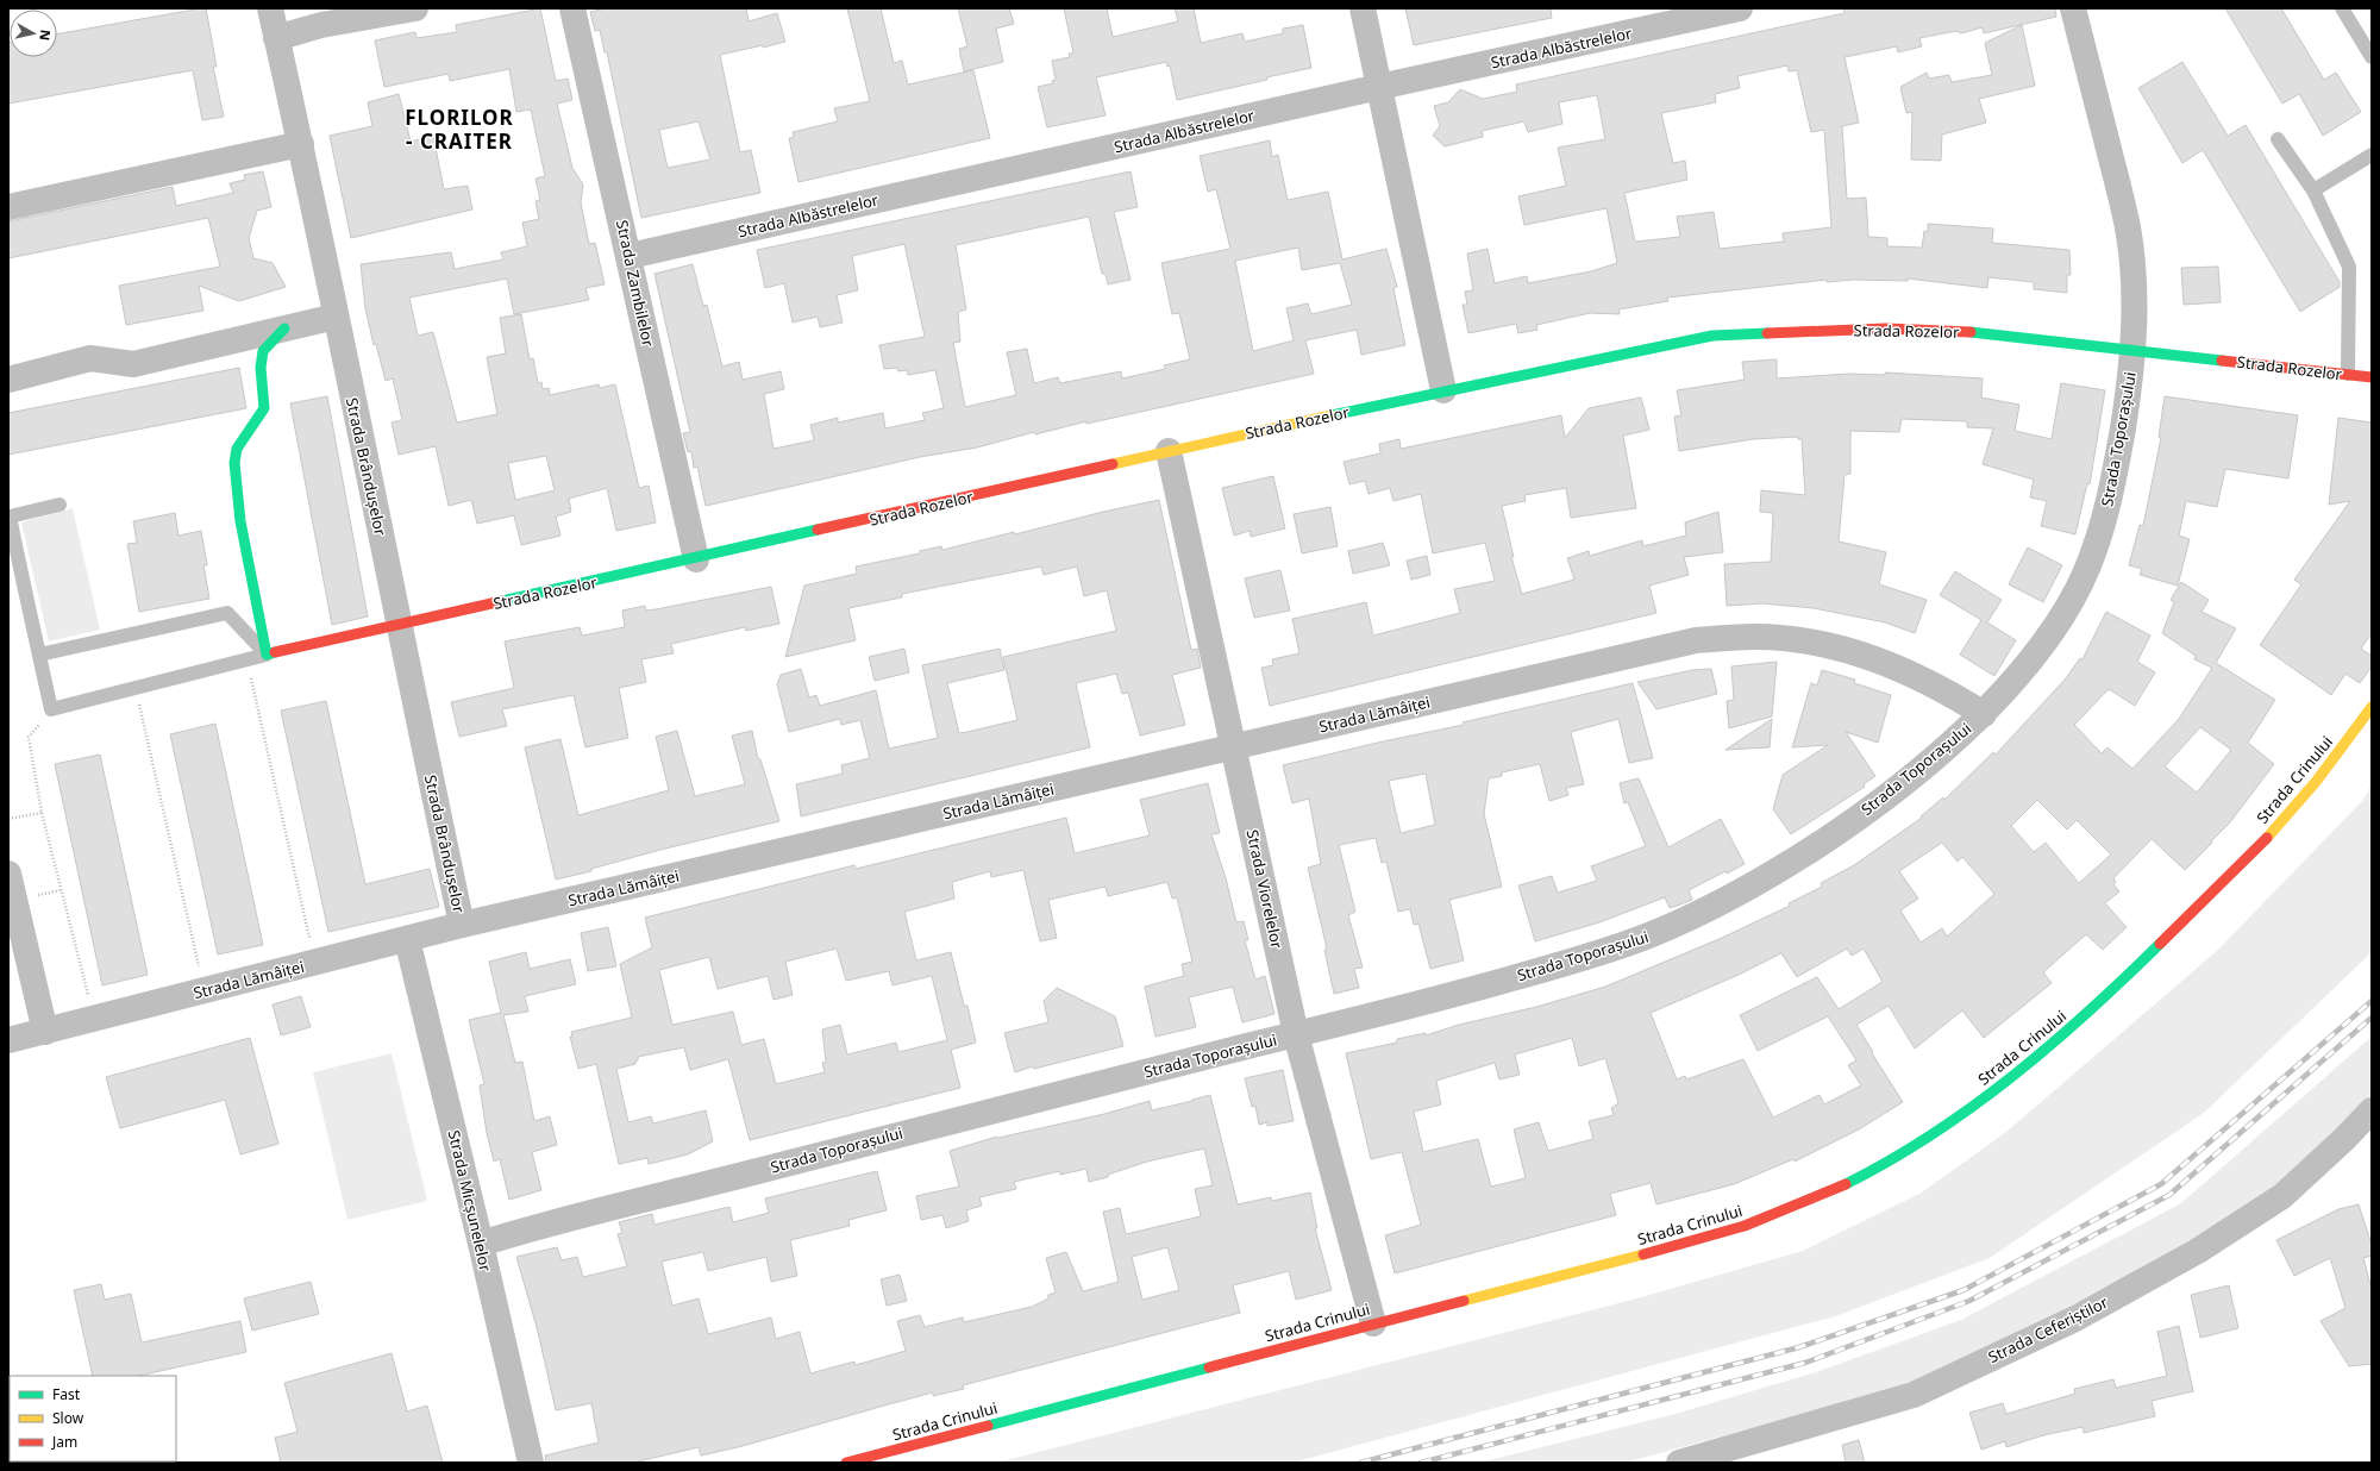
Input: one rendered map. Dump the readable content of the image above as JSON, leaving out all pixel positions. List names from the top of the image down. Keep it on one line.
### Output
{"streets":{"street":["Strada Albăstrelelor","Strada Zambilelor","Strada Rozelor","Strada Toporașului","Strada Brândușelor","Strada Lămâiței","Strada Crinului","Strada Viorelelor","Strada Micșunelelor","Strada Ceferiștilor"]},"crossings":[["Strada Albăstrelelor","Strada Zambilelor"],["Strada Zambilelor","Strada Rozelor"],["Strada Rozelor","Strada Toporașului"],["Strada Rozelor","Strada Brândușelor"],["Strada Rozelor","Strada Viorelelor"],["Strada Toporașului","Strada Lămâiței"],["Strada Toporașului","Strada Viorelelor"],["Strada Toporașului","Strada Micșunelelor"],["Strada Brândușelor","Strada Lămâiței"],["Strada Lămâiței","Strada Viorelelor"],["Strada Lămâiței","Strada Micșunelelor"],["Strada Crinului","Strada Viorelelor"]],"districts":["FLORILOR - CRAITER"],"legend":["Fast","Slow","Jam"],"north":"right"}
